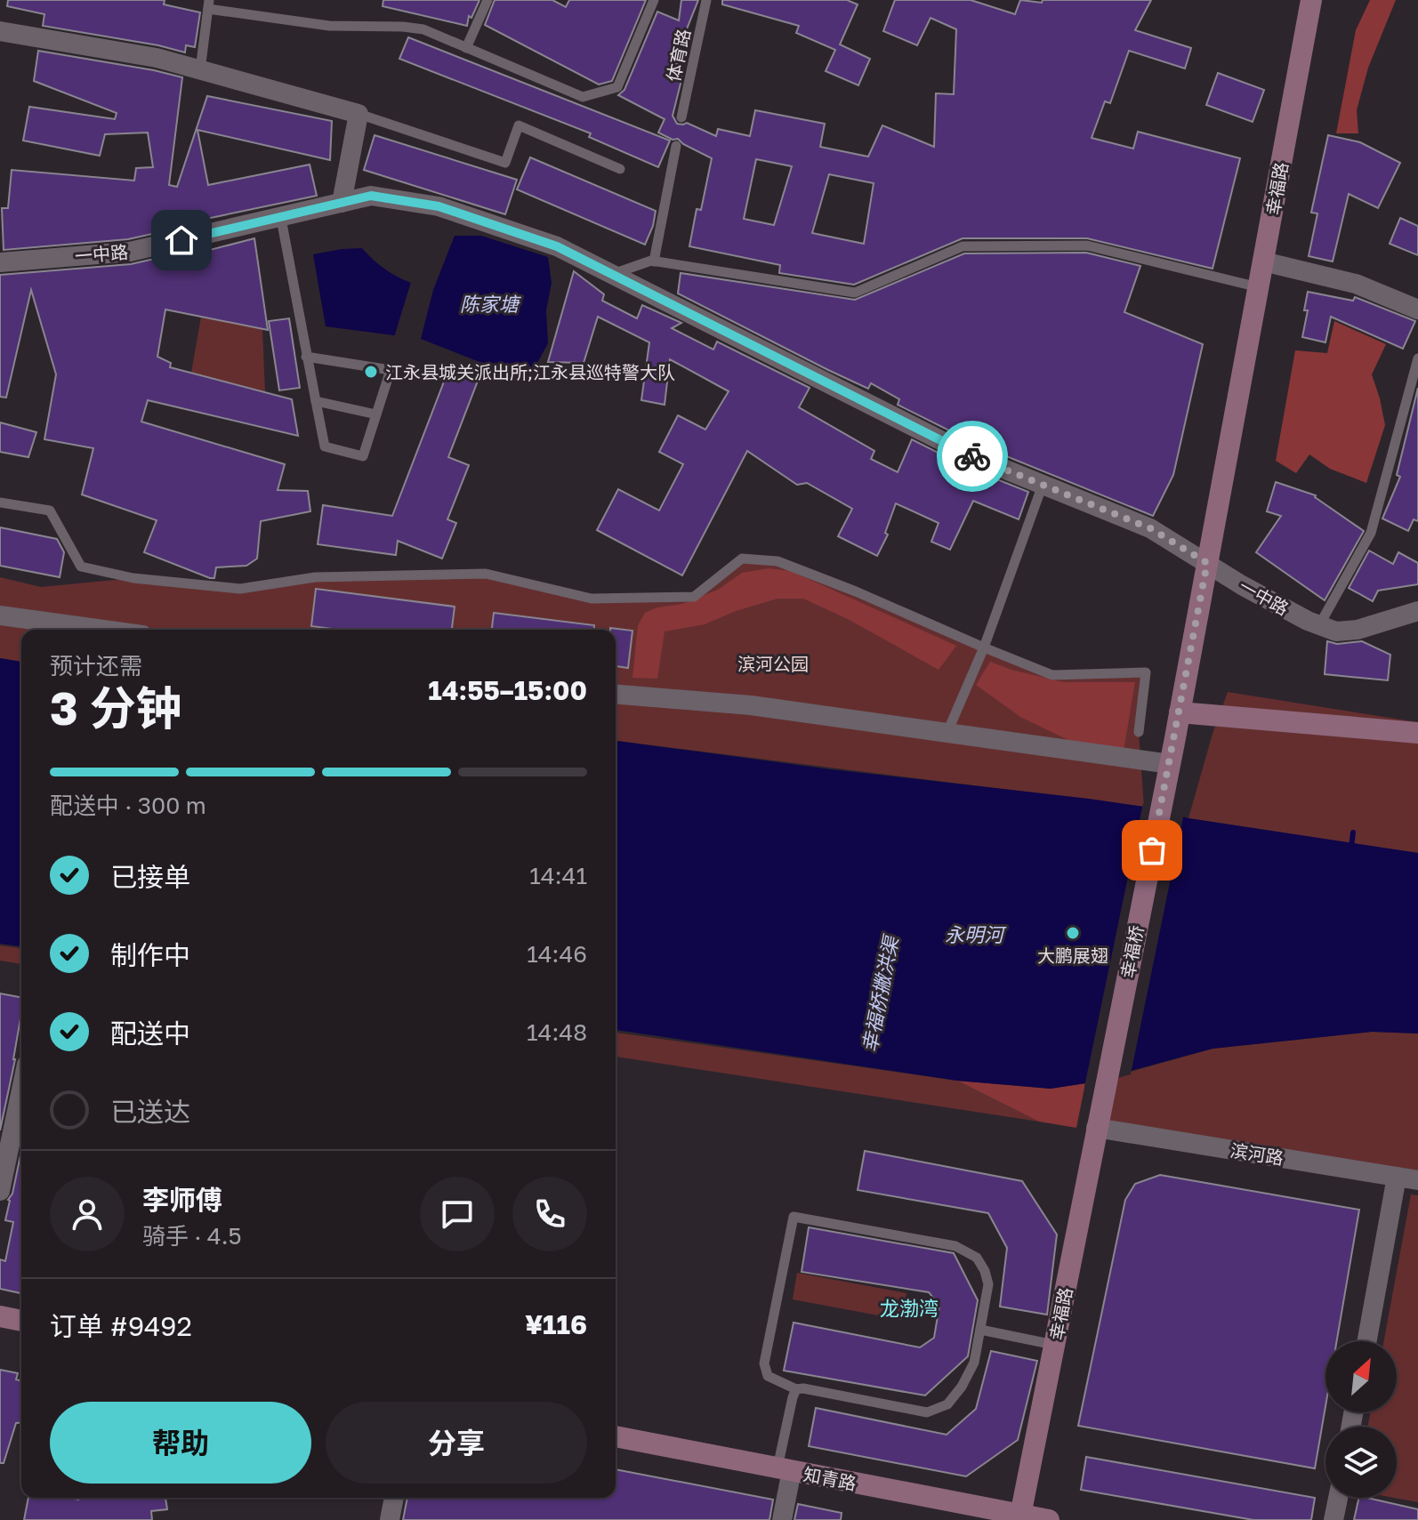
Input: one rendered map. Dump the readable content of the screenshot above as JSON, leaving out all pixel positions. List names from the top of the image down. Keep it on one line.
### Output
{"streets":{"main road":["幸福路","幸福桥","知青路"],"street":["一中路","滨河路"],"lane":["体育路"]},"crossings":[["幸福路","一中路"],["幸福路","幸福桥"],["幸福路","滨河路"],["幸福路","知青路"],["幸福桥","滨河路"]],"districts":["龙渤湾"],"water":["陈家塘","永明河","幸福桥撇洪渠"],"parks":["滨河公园"],"places":["江永县城关派出所;江永县巡特警大队","大鹏展翅"],"north":"top right","page":{"heading":["3 分钟","预计还需","14:55–15:00"],"panel":["李师傅","骑手 · 4.5","订单 #9492","¥116"],"bar":"配送中 · 300 m","list":[["已接单","14:41"],["制作中","14:46"],["配送中","14:48"],"已送达"],"buttons":["帮助","分享"]}}
